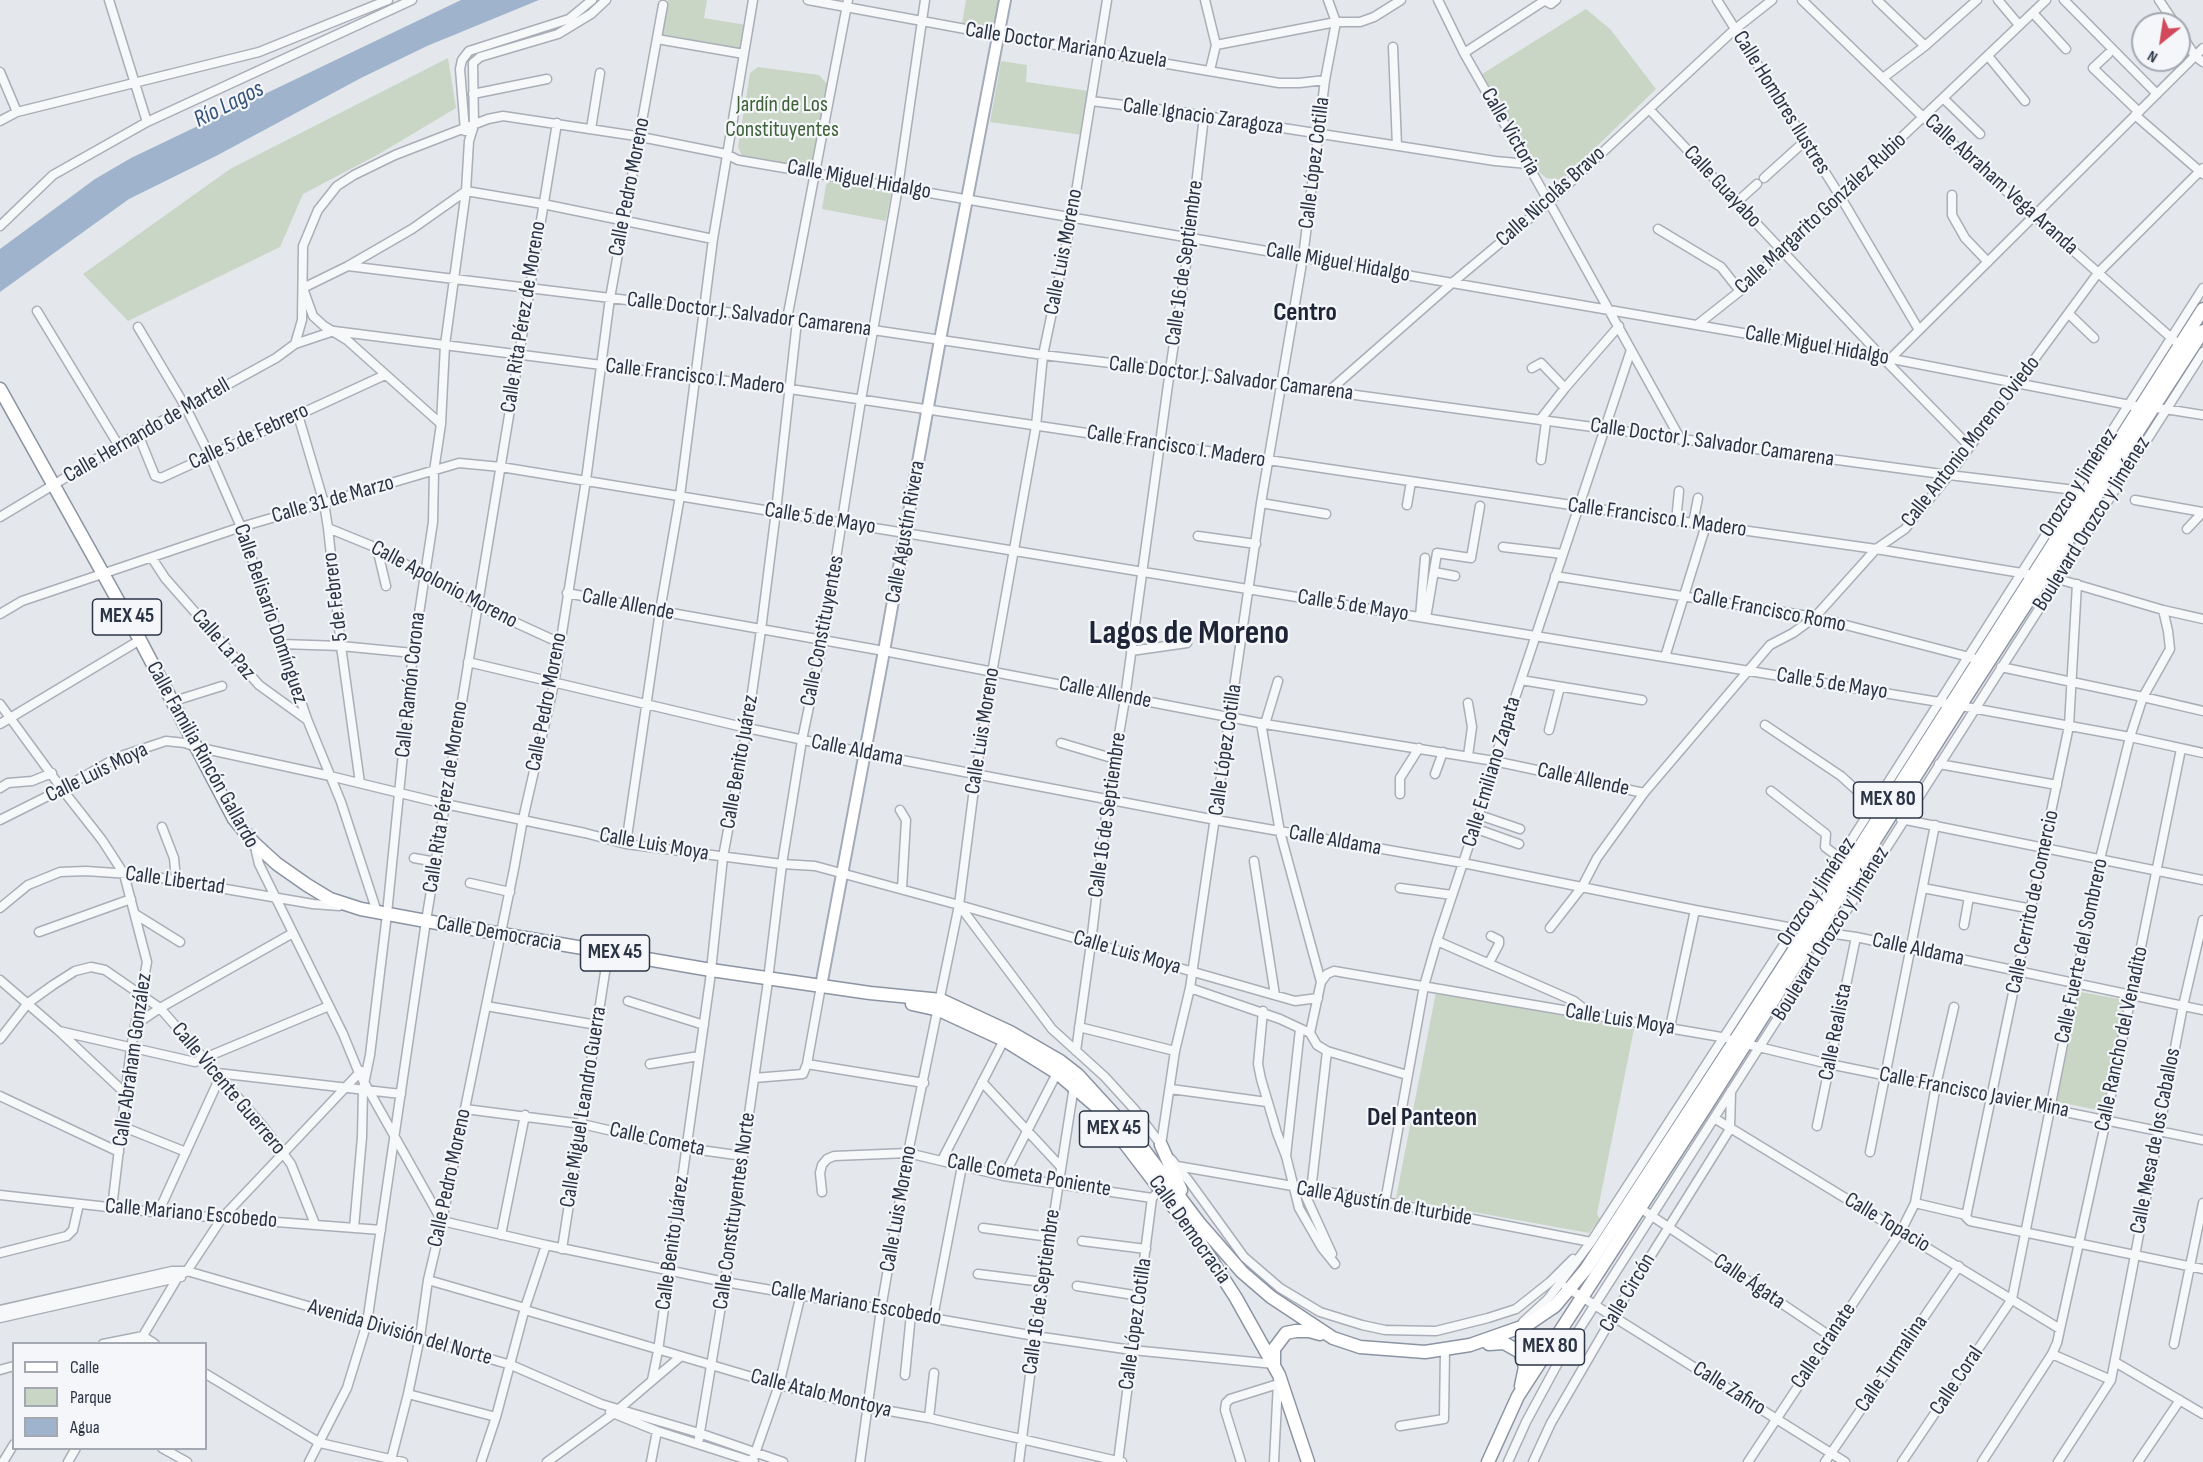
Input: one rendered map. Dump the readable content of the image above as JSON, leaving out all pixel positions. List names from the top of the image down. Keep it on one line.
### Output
{"streets":{"highway":["Orozco y Jiménez","MEX 45","Calle Familia Rincón Gallardo","MEX 80","Calle Democracia"],"main road":["Calle Agustín Rivera"],"street":["Calle Doctor Mariano Azuela","Calle Hombres Ilustres","Calle Ignacio Zaragoza","Calle Victoria","Calle López Cotilla","Calle Miguel Hidalgo","Calle Abraham Vega Aranda","Calle Pedro Moreno","Calle Guayabo","Calle Nicolás Bravo","Calle Margarito González Rubio","Calle Luis Moreno","Calle 16 de Septiembre","Calle Doctor J. Salvador Camarena","Calle Rita Pérez de Moreno","Calle Francisco I. Madero","Calle Hernando de Martell","Calle 5 de Febrero","Calle Antonio Moreno Oviedo","Calle 31 de Marzo","Calle 5 de Mayo","Boulevard Orozco y Jiménez","Calle Apolonio Moreno","5 de Febrero","Calle Allende","Calle Francisco Romo","Calle Belisario Domínguez","Calle Constituyentes","Calle La Paz","Calle Ramón Corona","Calle Aldama","Calle Benito Juárez","Calle Emiliano Zapata","Calle Luis Moya","Calle Libertad","Calle Cerrito de Comercio","Calle Fuerte del Sombrero","Calle Realista","Calle Rancho del Venadito","Calle Abraham González","Calle Vicente Guerrero","Calle Francisco Javier Mina","Calle Miguel Leandro Guerra","Calle Cometa","Calle Mesa de los Caballos","Calle Cometa Poniente","Calle Agustín de Iturbide","Calle Constituyentes Norte","Calle Mariano Escobedo","Calle Topacio","Calle Ágata","Calle Circón","Avenida División del Norte","Calle Granate","Calle Turmalina","Calle Coral","Calle Zafiro","Calle Atalo Montoya"]},"crossings":[["Calle Doctor Mariano Azuela","Calle López Cotilla"],["Calle Doctor Mariano Azuela","Calle Luis Moreno"],["Calle Doctor Mariano Azuela","Calle Agustín Rivera"],["Calle Doctor Mariano Azuela","Calle Constituyentes"],["Calle Hombres Ilustres","Calle Nicolás Bravo"],["Calle Hombres Ilustres","Calle Margarito González Rubio"],["Calle Ignacio Zaragoza","Calle Victoria"],["Calle Ignacio Zaragoza","Calle López Cotilla"],["Calle Ignacio Zaragoza","Calle Luis Moreno"],["Calle Ignacio Zaragoza","Calle 16 de Septiembre"],["Calle Victoria","Calle Miguel Hidalgo"],["Calle Victoria","Calle Nicolás Bravo"],["Calle Victoria","Calle Doctor J. Salvador Camarena"],["Calle Victoria","Calle Emiliano Zapata"],["Calle López Cotilla","Calle Miguel Hidalgo"],["Calle López Cotilla","Calle Doctor J. Salvador Camarena"],["Calle López Cotilla","Calle Francisco I. Madero"],["Calle López Cotilla","Calle 5 de Mayo"],["Calle López Cotilla","Calle Allende"],["Calle López Cotilla","Calle Aldama"],["Calle López Cotilla","Calle Luis Moya"],["Calle López Cotilla","Calle Democracia"],["Calle López Cotilla","Calle Cometa Poniente"],["Calle López Cotilla","Calle Mariano Escobedo"],["Calle López Cotilla","Calle Atalo Montoya"],["Calle Miguel Hidalgo","Calle Pedro Moreno"],["Calle Miguel Hidalgo","Calle Guayabo"],["Calle Miguel Hidalgo","Calle Nicolás Bravo"],["Calle Miguel Hidalgo","Calle Margarito González Rubio"],["Calle Miguel Hidalgo","Calle Luis Moreno"],["Calle Miguel Hidalgo","Calle 16 de Septiembre"],["Calle Miguel Hidalgo","Calle Rita Pérez de Moreno"],["Calle Miguel Hidalgo","Calle Antonio Moreno Oviedo"],["Calle Miguel Hidalgo","Orozco y Jiménez"],["Calle Miguel Hidalgo","Boulevard Orozco y Jiménez"],["Calle Miguel Hidalgo","Calle Agustín Rivera"],["Calle Miguel Hidalgo","Calle Constituyentes"],["Calle Miguel Hidalgo","Calle Ramón Corona"],["Calle Abraham Vega Aranda","Calle Margarito González Rubio"],["Calle Abraham Vega Aranda","Calle Antonio Moreno Oviedo"],["Calle Abraham Vega Aranda","Orozco y Jiménez"],["Calle Abraham Vega Aranda","MEX 80"],["Calle Pedro Moreno","Calle Doctor J. Salvador Camarena"],["Calle Pedro Moreno","Calle Francisco I. Madero"],["Calle Pedro Moreno","Calle 5 de Mayo"],["Calle Pedro Moreno","Calle Apolonio Moreno"],["Calle Pedro Moreno","Calle Allende"],["Calle Pedro Moreno","Calle Aldama"],["Calle Pedro Moreno","Calle Familia Rincón Gallardo"],["Calle Pedro Moreno","Calle Luis Moya"],["Calle Pedro Moreno","Calle Democracia"],["Calle Pedro Moreno","Calle Cometa"],["Calle Pedro Moreno","Calle Mariano Escobedo"],["Calle Pedro Moreno","Avenida División del Norte"],["Calle Pedro Moreno","Calle Atalo Montoya"],["Calle Guayabo","Calle Nicolás Bravo"],["Calle Guayabo","Calle Margarito González Rubio"],["Calle Guayabo","Calle Antonio Moreno Oviedo"],["Calle Nicolás Bravo","Calle Doctor J. Salvador Camarena"],["Calle Luis Moreno","Calle Doctor J. Salvador Camarena"],["Calle Luis Moreno","Calle Francisco I. Madero"],["Calle Luis Moreno","Calle 5 de Mayo"],["Calle Luis Moreno","Calle Allende"],["Calle Luis Moreno","Calle Aldama"],["Calle Luis Moreno","Calle Luis Moya"],["Calle Luis Moreno","Calle Democracia"],["Calle Luis Moreno","Calle Cometa Poniente"],["Calle Luis Moreno","Calle Mariano Escobedo"],["Calle Luis Moreno","Calle Atalo Montoya"],["Calle 16 de Septiembre","Calle Doctor J. Salvador Camarena"],["Calle 16 de Septiembre","Calle Francisco I. Madero"],["Calle 16 de Septiembre","Calle 5 de Mayo"],["Calle 16 de Septiembre","Calle Allende"],["Calle 16 de Septiembre","Calle Aldama"],["Calle 16 de Septiembre","Calle Luis Moya"],["Calle 16 de Septiembre","Calle Democracia"],["Calle 16 de Septiembre","Calle Cometa Poniente"],["Calle 16 de Septiembre","Calle Mariano Escobedo"],["Calle 16 de Septiembre","Calle Atalo Montoya"],["Calle Doctor J. Salvador Camarena","Calle Rita Pérez de Moreno"],["Calle Doctor J. Salvador Camarena","Calle Antonio Moreno Oviedo"],["Calle Doctor J. Salvador Camarena","Orozco y Jiménez"],["Calle Doctor J. Salvador Camarena","Boulevard Orozco y Jiménez"],["Calle Doctor J. Salvador Camarena","Calle Agustín Rivera"],["Calle Doctor J. Salvador Camarena","Calle Constituyentes"],["Calle Doctor J. Salvador Camarena","Calle Ramón Corona"],["Calle Doctor J. Salvador Camarena","Calle Benito Juárez"],["Calle Doctor J. Salvador Camarena","Calle Emiliano Zapata"],["Calle Rita Pérez de Moreno","Calle Francisco I. Madero"],["Calle Rita Pérez de Moreno","Calle 31 de Marzo"],["Calle Rita Pérez de Moreno","Calle 5 de Mayo"],["Calle Rita Pérez de Moreno","Calle Apolonio Moreno"],["Calle Rita Pérez de Moreno","Calle Aldama"],["Calle Rita Pérez de Moreno","Calle Familia Rincón Gallardo"],["Calle Rita Pérez de Moreno","Calle Luis Moya"],["Calle Rita Pérez de Moreno","Calle Democracia"],["Calle Rita Pérez de Moreno","Calle Mariano Escobedo"],["Calle Rita Pérez de Moreno","Avenida División del Norte"],["Calle Francisco I. Madero","Calle Hernando de Martell"],["Calle Francisco I. Madero","Calle Antonio Moreno Oviedo"],["Calle Francisco I. Madero","Orozco y Jiménez"],["Calle Francisco I. Madero","Boulevard Orozco y Jiménez"],["Calle Francisco I. Madero","Calle Agustín Rivera"],["Calle Francisco I. Madero","Calle Constituyentes"],["Calle Francisco I. Madero","Calle Ramón Corona"],["Calle Francisco I. Madero","Calle Benito Juárez"],["Calle Francisco I. Madero","Calle Emiliano Zapata"],["Calle Francisco I. Madero","Calle Cerrito de Comercio"],["Calle Francisco I. Madero","Calle Fuerte del Sombrero"],["Calle Hernando de Martell","Calle 5 de Febrero"],["Calle Hernando de Martell","Calle Belisario Domínguez"],["Calle Hernando de Martell","Calle Familia Rincón Gallardo"],["Calle 5 de Febrero","5 de Febrero"],["Calle 5 de Febrero","Calle Belisario Domínguez"],["Calle Antonio Moreno Oviedo","Calle 5 de Mayo"],["Calle Antonio Moreno Oviedo","Calle Allende"],["Calle Antonio Moreno Oviedo","Calle Francisco Romo"],["Calle Antonio Moreno Oviedo","Calle Aldama"],["Orozco y Jiménez","Calle 5 de Mayo"],["Orozco y Jiménez","Boulevard Orozco y Jiménez"],["Orozco y Jiménez","Calle Francisco Romo"],["Orozco y Jiménez","Calle Aldama"],["Orozco y Jiménez","Calle Luis Moya"],["Orozco y Jiménez","MEX 80"],["Orozco y Jiménez","Calle Francisco Javier Mina"],["Orozco y Jiménez","Calle Agustín de Iturbide"],["Orozco y Jiménez","Calle Ágata"],["Orozco y Jiménez","Calle Zafiro"],["Calle 31 de Marzo","Calle 5 de Mayo"],["Calle 31 de Marzo","5 de Febrero"],["Calle 31 de Marzo","Calle Belisario Domínguez"],["Calle 31 de Marzo","Calle La Paz"],["Calle 31 de Marzo","Calle Ramón Corona"],["Calle 31 de Marzo","Calle Familia Rincón Gallardo"],["Calle 5 de Mayo","Boulevard Orozco y Jiménez"],["Calle 5 de Mayo","Calle Agustín Rivera"],["Calle 5 de Mayo","Calle Constituyentes"],["Calle 5 de Mayo","Calle Benito Juárez"],["Calle 5 de Mayo","Calle Emiliano Zapata"],["Calle 5 de Mayo","Calle Cerrito de Comercio"],["Calle 5 de Mayo","Calle Fuerte del Sombrero"],["Calle 5 de Mayo","Calle Rancho del Venadito"],["Boulevard Orozco y Jiménez","Calle Aldama"],["Boulevard Orozco y Jiménez","Calle Francisco Javier Mina"],["Boulevard Orozco y Jiménez","Calle Topacio"],["Boulevard Orozco y Jiménez","Calle Ágata"],["Boulevard Orozco y Jiménez","Calle Zafiro"],["Calle Agustín Rivera","Calle Allende"],["Calle Agustín Rivera","Calle Aldama"],["Calle Agustín Rivera","Calle Luis Moya"],["Calle Agustín Rivera","Calle Democracia"],["Calle Apolonio Moreno","5 de Febrero"],["Calle Apolonio Moreno","Calle Ramón Corona"],["5 de Febrero","Calle Luis Moya"],["Calle Allende","Calle Constituyentes"],["Calle Allende","Calle Benito Juárez"],["Calle Allende","Calle Emiliano Zapata"],["Calle Francisco Romo","Calle Emiliano Zapata"],["Calle Belisario Domínguez","Calle La Paz"],["Calle Belisario Domínguez","Calle Ramón Corona"],["Calle Belisario Domínguez","Calle Luis Moya"],["Calle Belisario Domínguez","Calle Democracia"],["MEX 45","MEX 80"],["MEX 45","Calle Democracia"],["MEX 45","Calle Mariano Escobedo"],["Calle Constituyentes","Calle Aldama"],["Calle Constituyentes","Calle Luis Moya"],["Calle Constituyentes","Calle Democracia"],["Calle Constituyentes","Calle Constituyentes Norte"],["Calle Ramón Corona","Calle Familia Rincón Gallardo"],["Calle Ramón Corona","Calle Luis Moya"],["Calle Ramón Corona","Calle Democracia"],["Calle Ramón Corona","Calle Mariano Escobedo"],["Calle Aldama","Calle Benito Juárez"],["Calle Aldama","Calle Emiliano Zapata"],["Calle Aldama","Calle Cerrito de Comercio"],["Calle Aldama","Calle Fuerte del Sombrero"],["Calle Aldama","Calle Realista"],["Calle Aldama","Calle Rancho del Venadito"],["Calle Aldama","Calle Mesa de los Caballos"],["Calle Familia Rincón Gallardo","Calle Luis Moya"],["Calle Familia Rincón Gallardo","Calle Libertad"],["Calle Familia Rincón Gallardo","Calle Democracia"],["Calle Familia Rincón Gallardo","Calle Mariano Escobedo"],["Calle Benito Juárez","Calle Luis Moya"],["Calle Benito Juárez","Calle Democracia"],["Calle Benito Juárez","Calle Cometa"],["Calle Benito Juárez","Calle Mariano Escobedo"],["Calle Benito Juárez","Calle Atalo Montoya"],["Calle Emiliano Zapata","Calle Luis Moya"],["Calle Emiliano Zapata","Calle Agustín de Iturbide"],["Calle Luis Moya","Calle Abraham González"],["Calle Luis Moya","Calle Francisco Javier Mina"],["MEX 80","Calle Zafiro"],["Calle Libertad","Calle Democracia"],["Calle Libertad","Calle Abraham González"],["Calle Cerrito de Comercio","Calle Francisco Javier Mina"],["Calle Democracia","Calle Cometa Poniente"],["Calle Democracia","Calle Constituyentes Norte"],["Calle Democracia","Calle Mariano Escobedo"],["Calle Fuerte del Sombrero","Calle Francisco Javier Mina"],["Calle Fuerte del Sombrero","Calle Topacio"],["Calle Fuerte del Sombrero","Calle Coral"],["Calle Realista","Calle Francisco Javier Mina"],["Calle Rancho del Venadito","Calle Francisco Javier Mina"],["Calle Rancho del Venadito","Calle Topacio"],["Calle Abraham González","Calle Vicente Guerrero"],["Calle Abraham González","Calle Mariano Escobedo"],["Calle Vicente Guerrero","Calle Mariano Escobedo"],["Calle Francisco Javier Mina","Calle Mesa de los Caballos"],["Calle Francisco Javier Mina","Calle Granate"],["Calle Miguel Leandro Guerra","Calle Cometa"],["Calle Miguel Leandro Guerra","Calle Mariano Escobedo"],["Calle Cometa","Calle Constituyentes Norte"],["Calle Constituyentes Norte","Calle Mariano Escobedo"],["Calle Constituyentes Norte","Avenida División del Norte"],["Calle Constituyentes Norte","Calle Atalo Montoya"],["Calle Topacio","Calle Circón"],["Calle Topacio","Calle Granate"],["Calle Topacio","Calle Turmalina"],["Calle Topacio","Calle Coral"],["Calle Ágata","Calle Circón"],["Calle Ágata","Calle Granate"],["Calle Circón","Calle Zafiro"],["Calle Granate","Calle Zafiro"],["Calle Turmalina","Calle Zafiro"]],"districts":["Centro","Lagos de Moreno","Del Panteon"],"water":["Río Lagos"],"parks":["Jardín de Los Constituyentes"],"legend":["Calle","Parque","Agua"],"north":"bottom left"}
